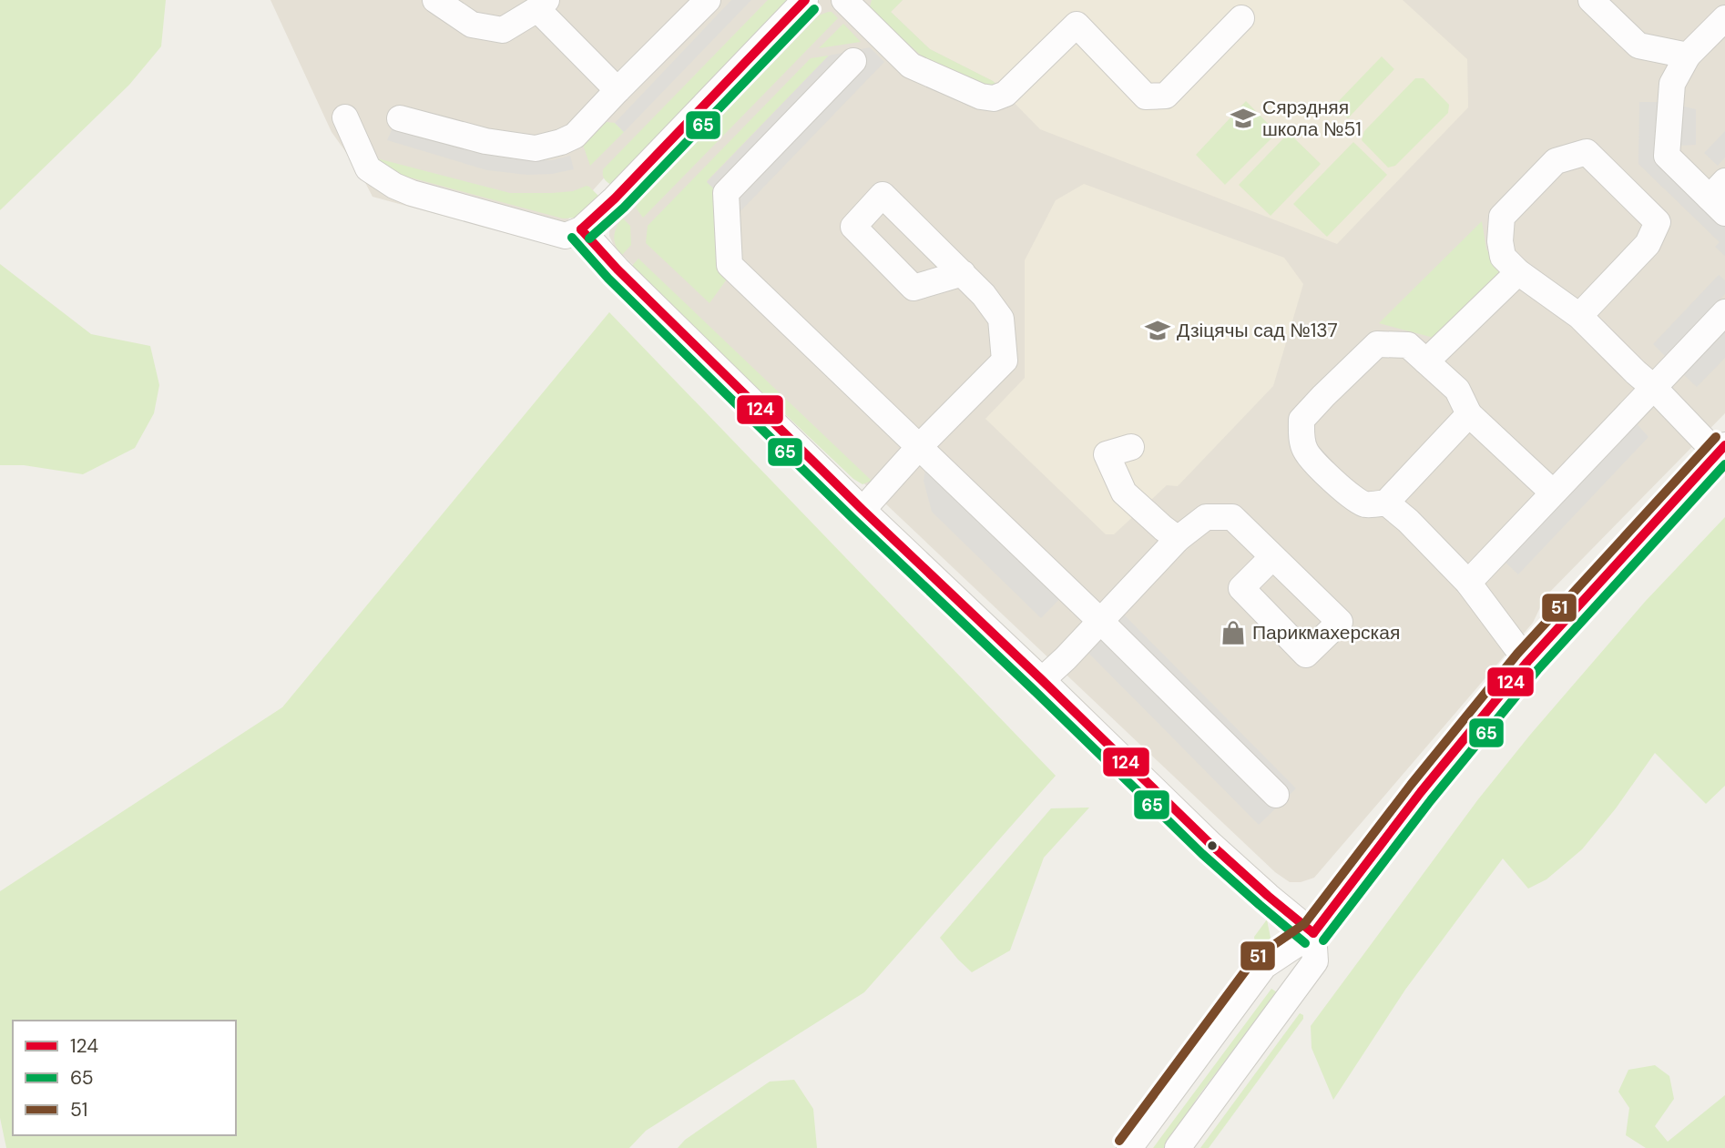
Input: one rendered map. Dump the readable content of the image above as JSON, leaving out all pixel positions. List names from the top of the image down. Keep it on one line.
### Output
{"places":{"school or university":["Сярэдняя школа №51","Дзіцячы сад №137"],"shop":["Парикмахерская"]},"lines":["transit line 124","transit line 65","transit line 51"],"legend":["124","65","51"]}
